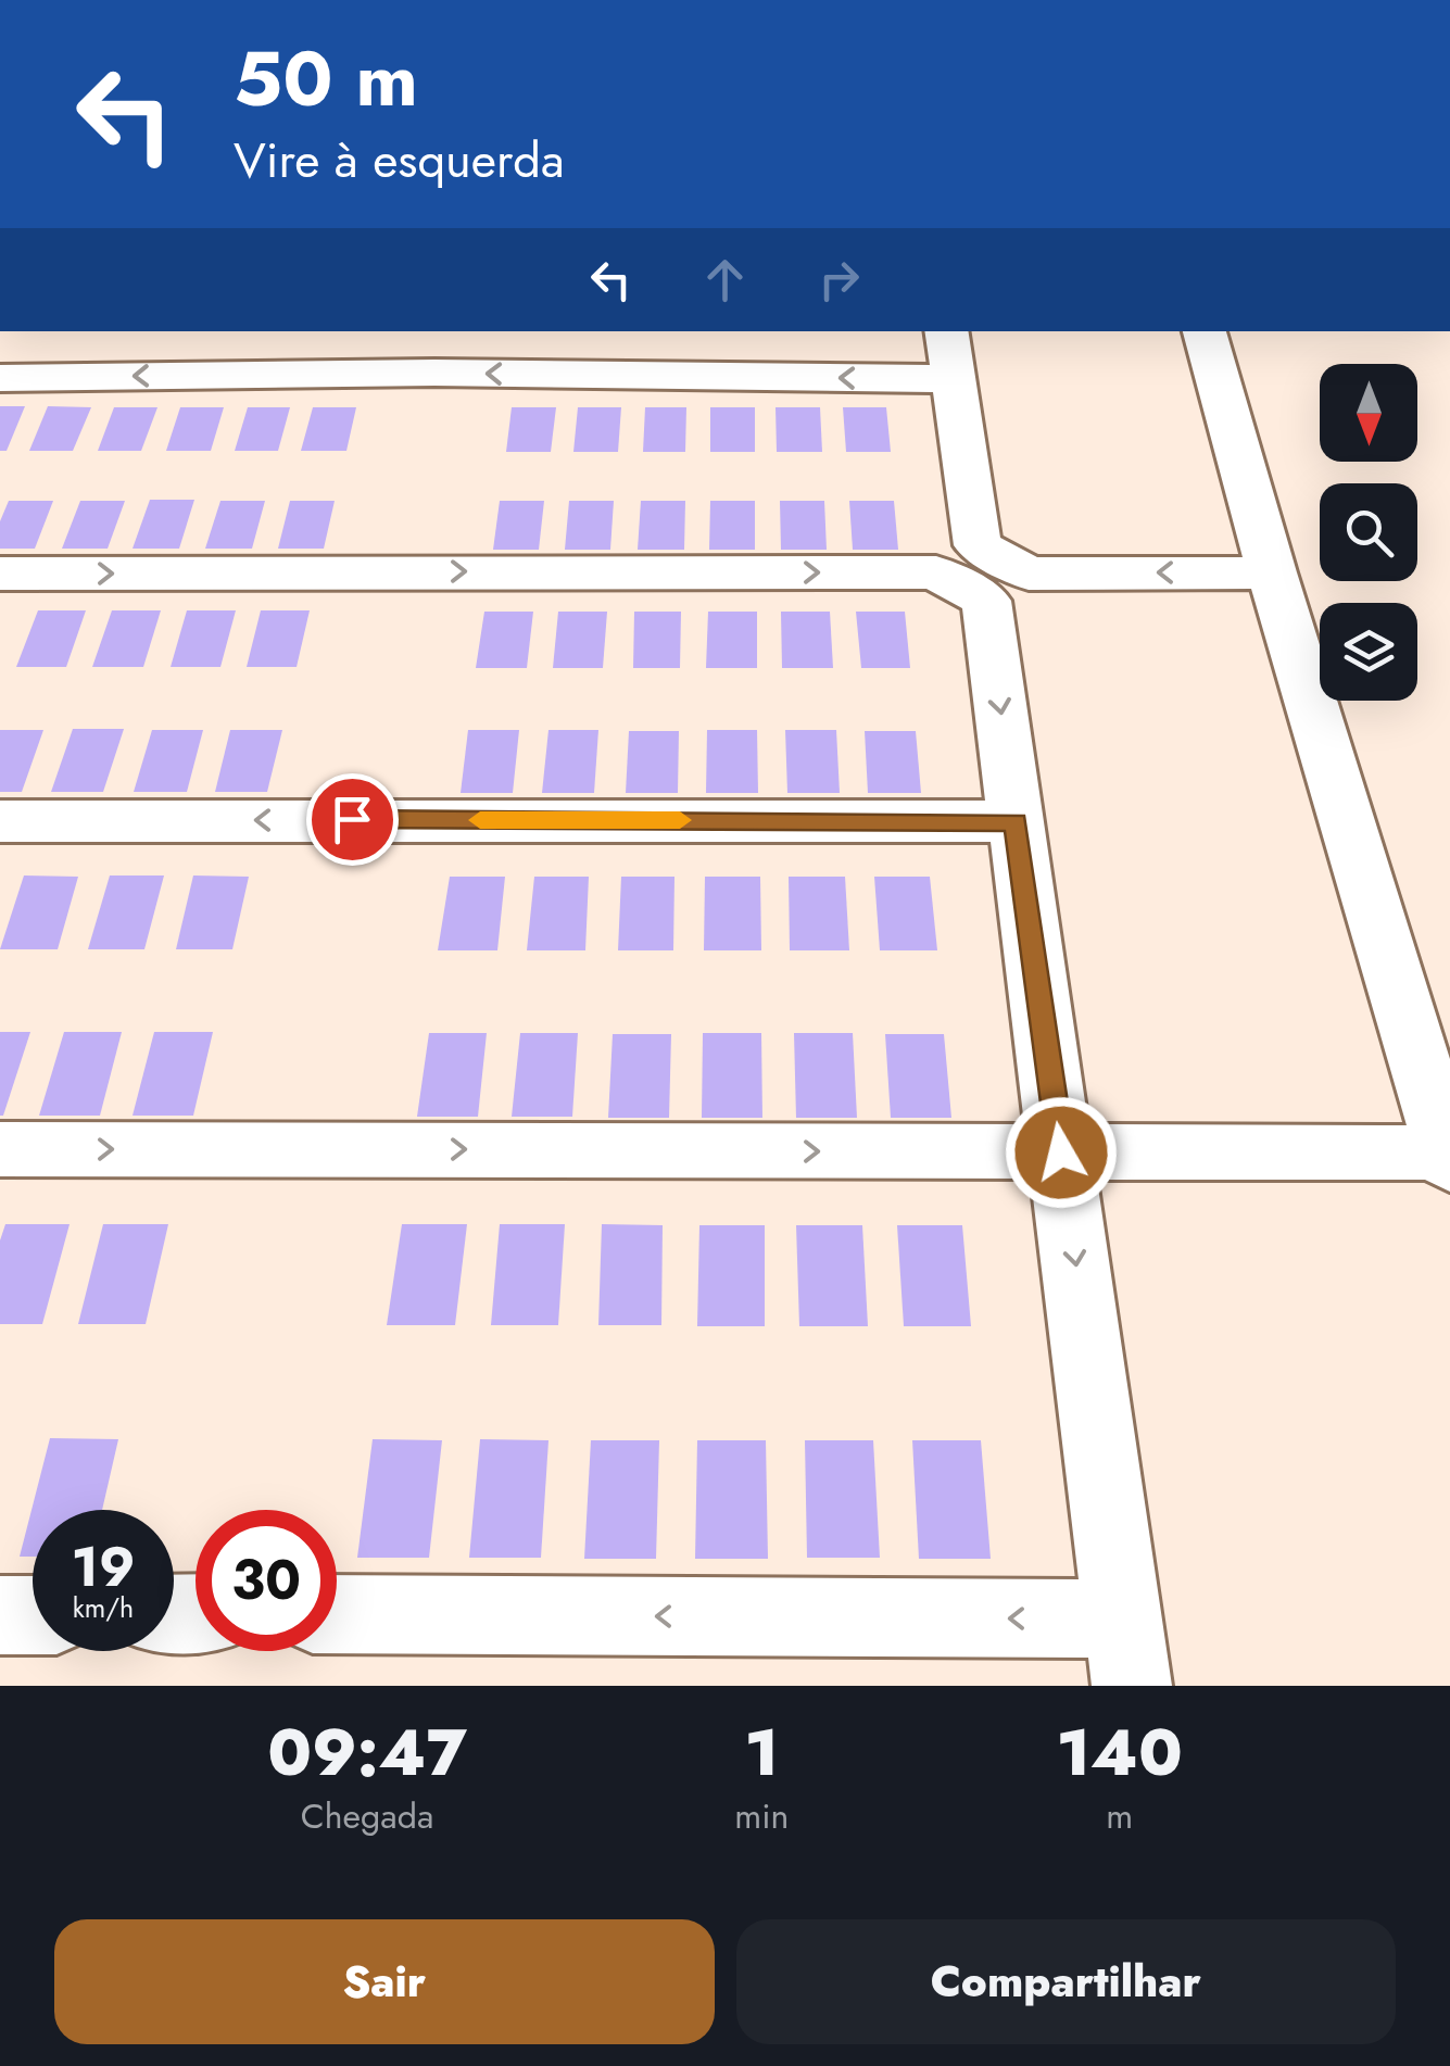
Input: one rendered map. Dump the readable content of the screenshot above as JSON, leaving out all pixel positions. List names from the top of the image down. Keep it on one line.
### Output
{"north":"bottom","page":{"turn":["50 m","Vire à esquerda"],"speed":"19 km/h","limit":"30","eta":["09:47","Chegada","1","min","140","m"],"buttons":["Sair","Compartilhar"]}}
